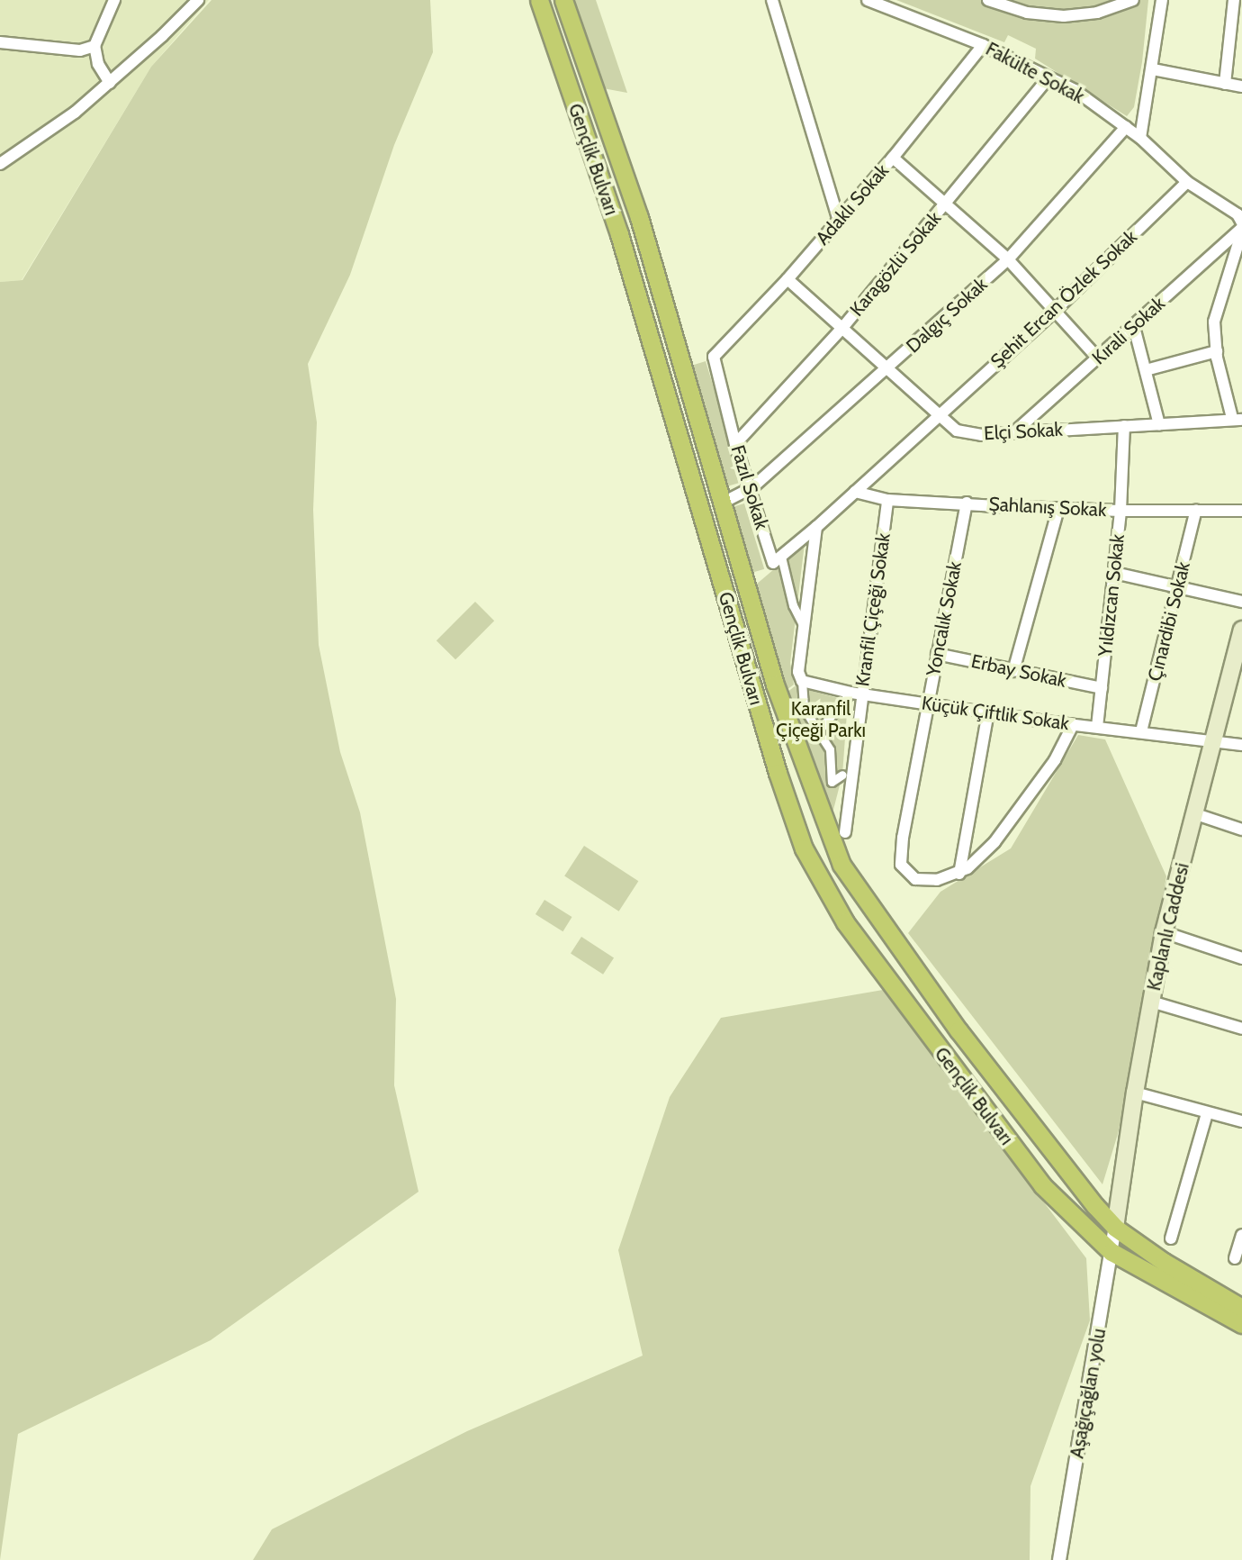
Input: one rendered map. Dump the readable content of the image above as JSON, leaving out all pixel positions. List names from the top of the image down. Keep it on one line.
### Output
{"streets":{"highway":["Gençlik Bulvarı"],"main road":["Kaplanlı Caddesi"],"street":["Fakülte Sokak","Adaklı Sokak","Karagözlü Sokak","Şehit Ercan Özlek Sokak","Dalgıç Sokak","Kırali Sokak","Elçi Sokak","Fazıl Sokak","Şahlanış Sokak","Yıldızcan Sokak","Kranfil Çiçeği Sokak","Yoncalık Sokak","Çınardibi Sokak","Erbay Sokak","Küçük Çiftlik Sokak","Aşağıçağlan yolu"]},"crossings":[["Fakülte Sokak","Adaklı Sokak"],["Fakülte Sokak","Karagözlü Sokak"],["Fakülte Sokak","Şehit Ercan Özlek Sokak"],["Fakülte Sokak","Dalgıç Sokak"],["Gençlik Bulvarı","Dalgıç Sokak"],["Gençlik Bulvarı","Kaplanlı Caddesi"],["Gençlik Bulvarı","Aşağıçağlan yolu"],["Adaklı Sokak","Elçi Sokak"],["Adaklı Sokak","Fazıl Sokak"],["Karagözlü Sokak","Elçi Sokak"],["Karagözlü Sokak","Fazıl Sokak"],["Şehit Ercan Özlek Sokak","Elçi Sokak"],["Dalgıç Sokak","Elçi Sokak"],["Dalgıç Sokak","Fazıl Sokak"],["Kırali Sokak","Elçi Sokak"],["Elçi Sokak","Yıldızcan Sokak"],["Şahlanış Sokak","Yıldızcan Sokak"],["Şahlanış Sokak","Kranfil Çiçeği Sokak"],["Şahlanış Sokak","Yoncalık Sokak"],["Şahlanış Sokak","Çınardibi Sokak"],["Yıldızcan Sokak","Erbay Sokak"],["Yıldızcan Sokak","Küçük Çiftlik Sokak"],["Kranfil Çiçeği Sokak","Küçük Çiftlik Sokak"],["Yoncalık Sokak","Erbay Sokak"],["Yoncalık Sokak","Küçük Çiftlik Sokak"],["Çınardibi Sokak","Küçük Çiftlik Sokak"],["Küçük Çiftlik Sokak","Kaplanlı Caddesi"],["Kaplanlı Caddesi","Aşağıçağlan yolu"]],"parks":["Karanfil Çiçeği Parkı"]}
